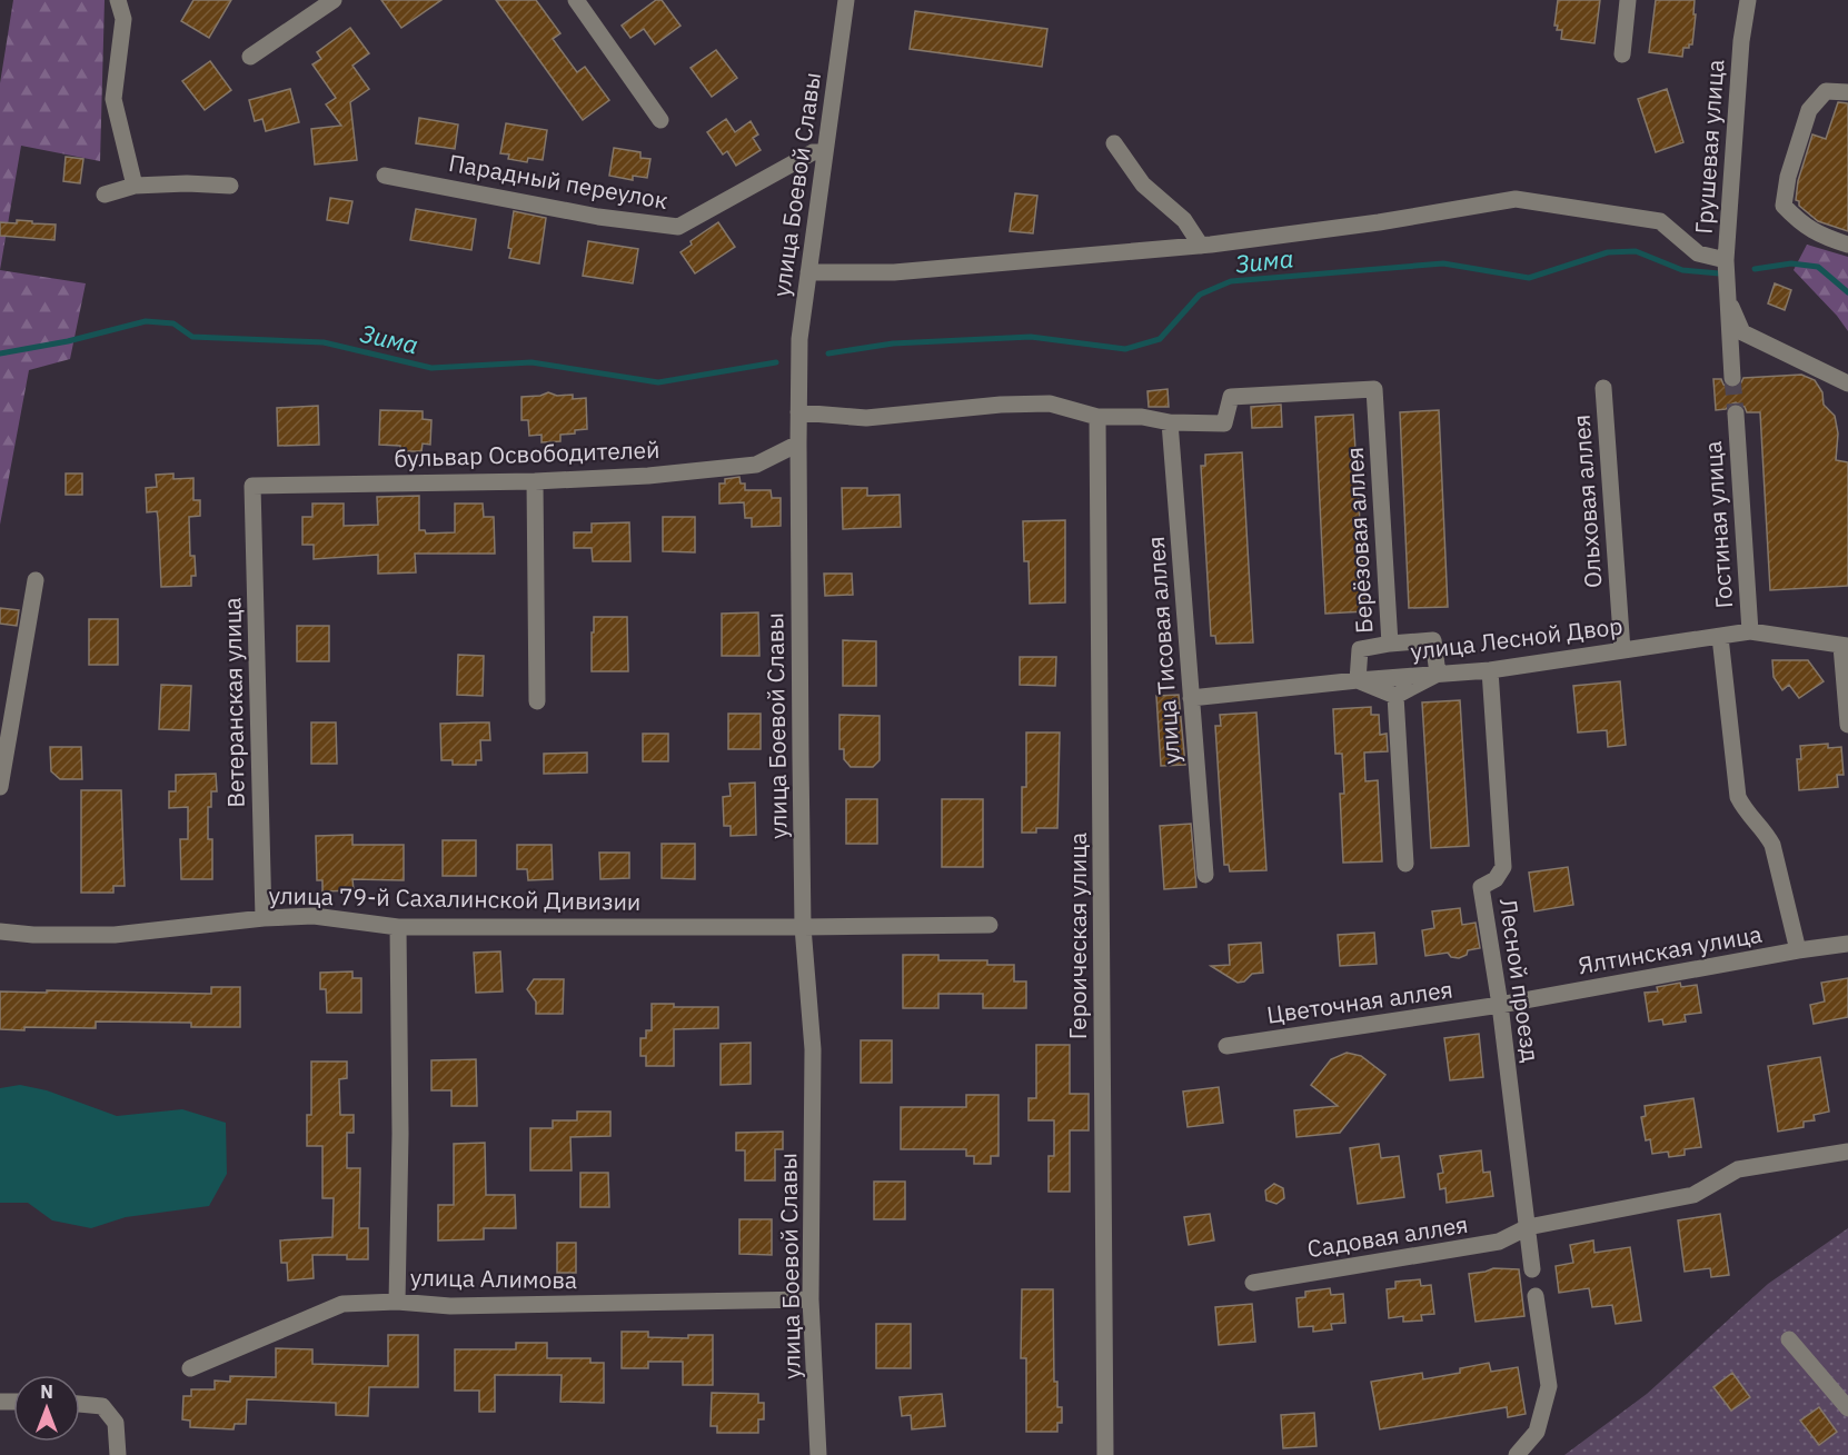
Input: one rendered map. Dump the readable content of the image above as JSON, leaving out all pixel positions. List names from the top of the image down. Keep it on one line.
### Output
{"streets":{"street":["Грушевая улица","Парадный переулок","улица Боевой Славы","бульвар Освободителей","Ольховая аллея","Гостиная улица","Берёзовая аллея","улица Лесной Двор","улица Тисовая аллея","Ветеранская улица","улица 79-й Сахалинской Дивизии","Героическая улица","Ялтинская улица","Лесной проезд","Цветочная аллея","Садовая аллея","улица Алимова"]},"crossings":[["Парадный переулок","улица Боевой Славы"],["улица Боевой Славы","бульвар Освободителей"],["улица Боевой Славы","улица 79-й Сахалинской Дивизии"],["улица Боевой Славы","улица Алимова"],["бульвар Освободителей","Ветеранская улица"],["Ольховая аллея","улица Лесной Двор"],["Гостиная улица","улица Лесной Двор"],["Берёзовая аллея","улица Лесной Двор"],["Берёзовая аллея","улица Тисовая аллея"],["улица Лесной Двор","улица Тисовая аллея"],["улица Лесной Двор","Лесной проезд"],["Ветеранская улица","улица 79-й Сахалинской Дивизии"],["Ялтинская улица","Лесной проезд"],["Ялтинская улица","Цветочная аллея"],["Лесной проезд","Цветочная аллея"],["Лесной проезд","Садовая аллея"]],"water":["Зима"],"north":"top"}
